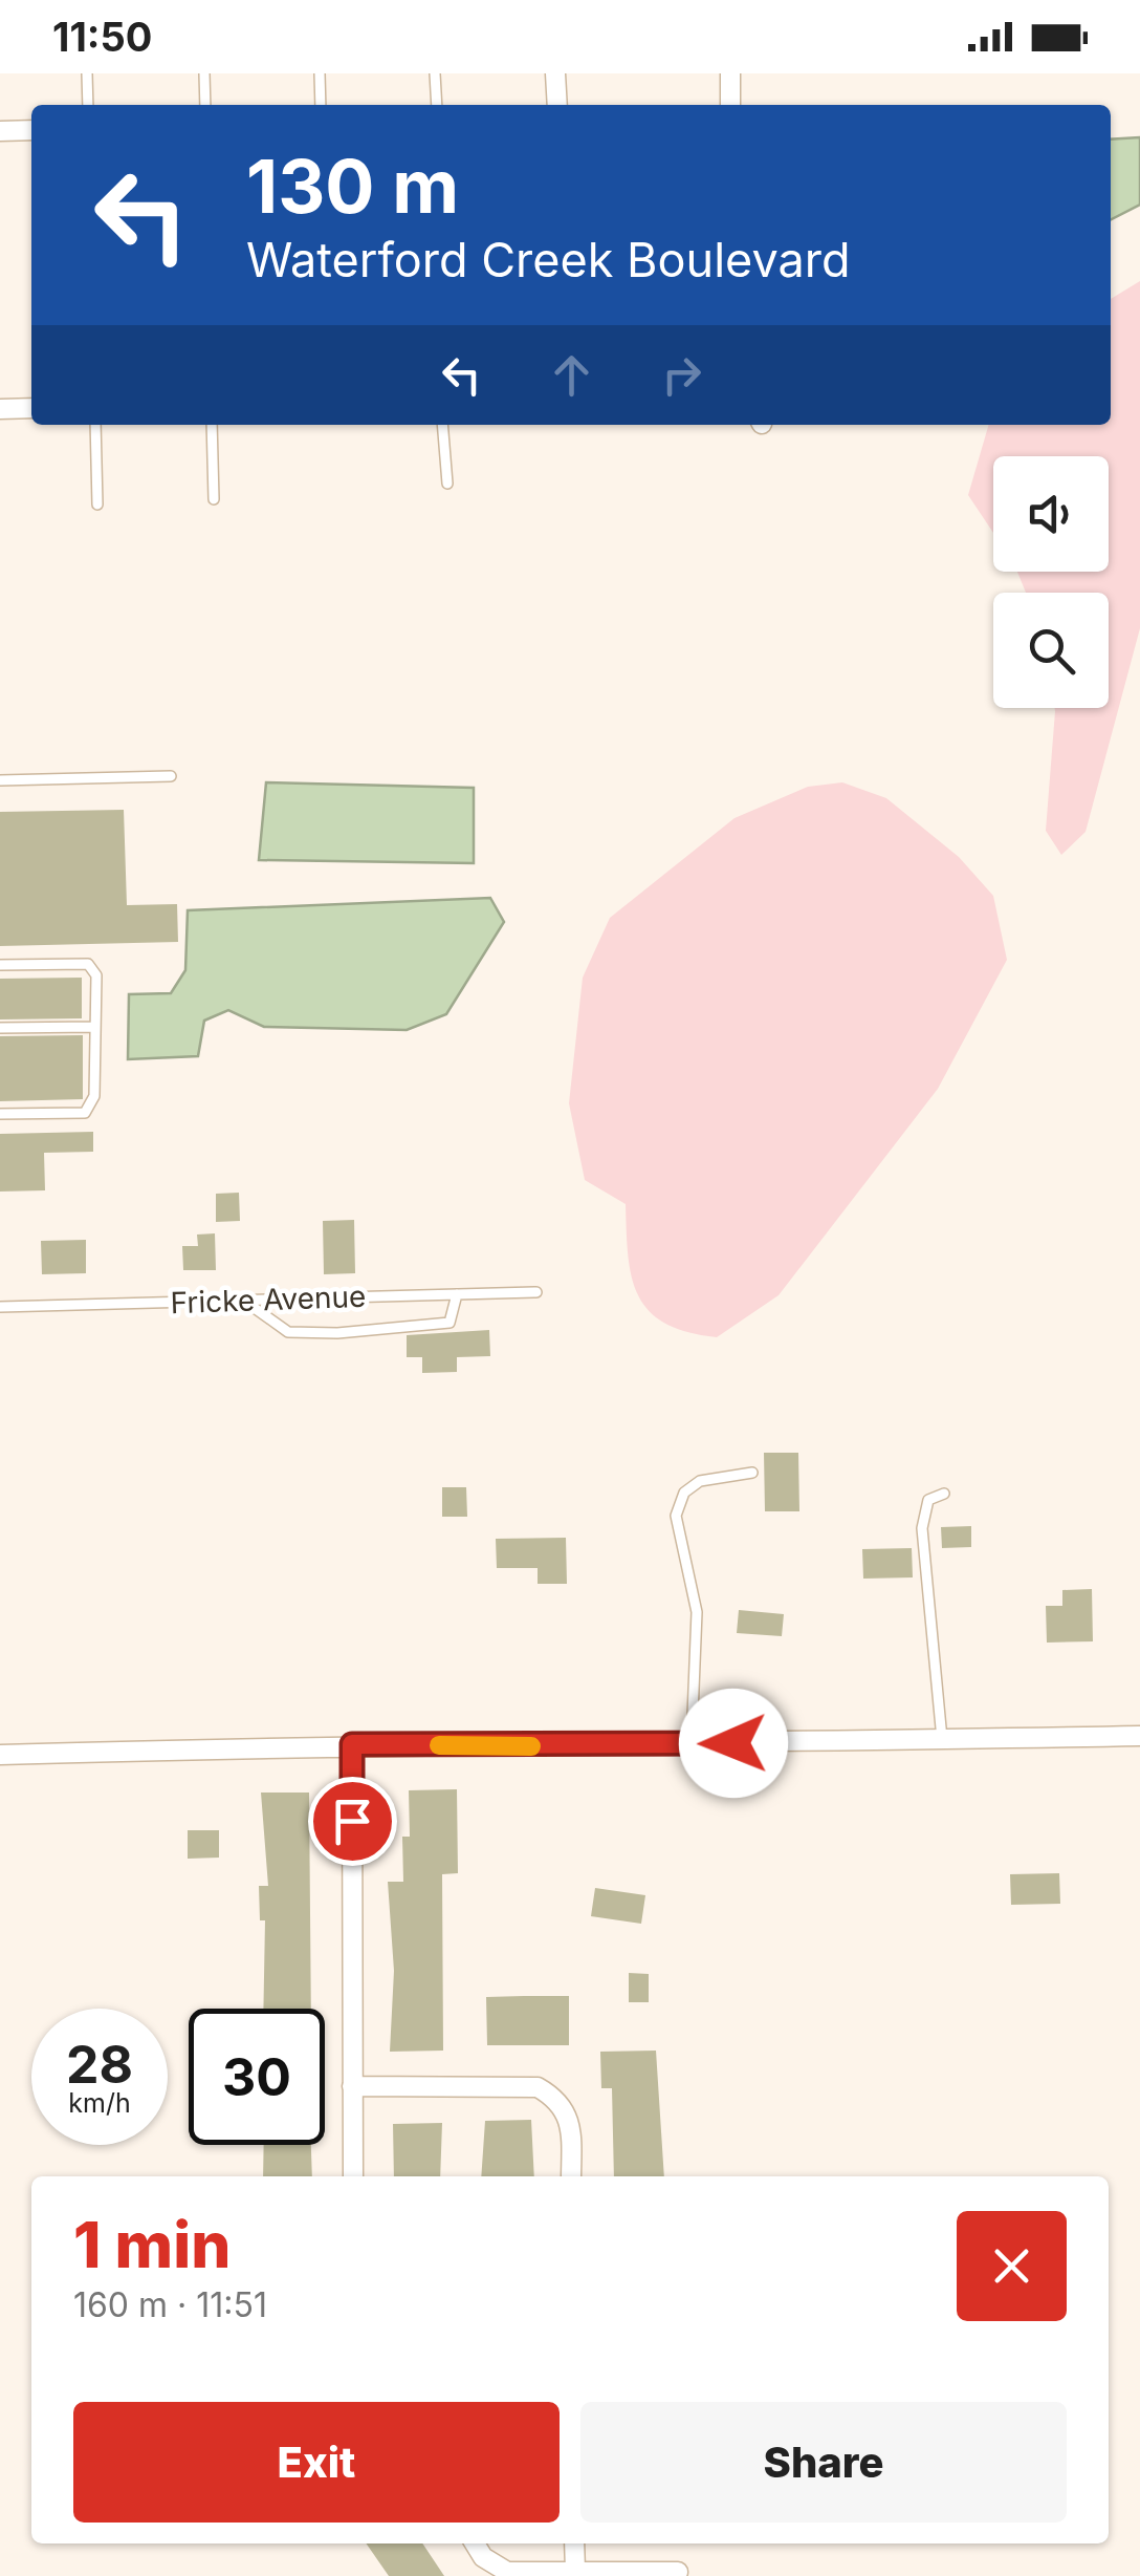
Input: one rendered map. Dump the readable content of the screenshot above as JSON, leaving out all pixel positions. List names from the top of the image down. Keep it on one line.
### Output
{"streets":{"lane":["Fricke Avenue"]},"page":{"status":"11:50","turn":["130 m","Waterford Creek Boulevard"],"speed":"28 km/h","limit":"30","heading":["1 min","160 m · 11:51"],"buttons":["Exit","Share"]}}
